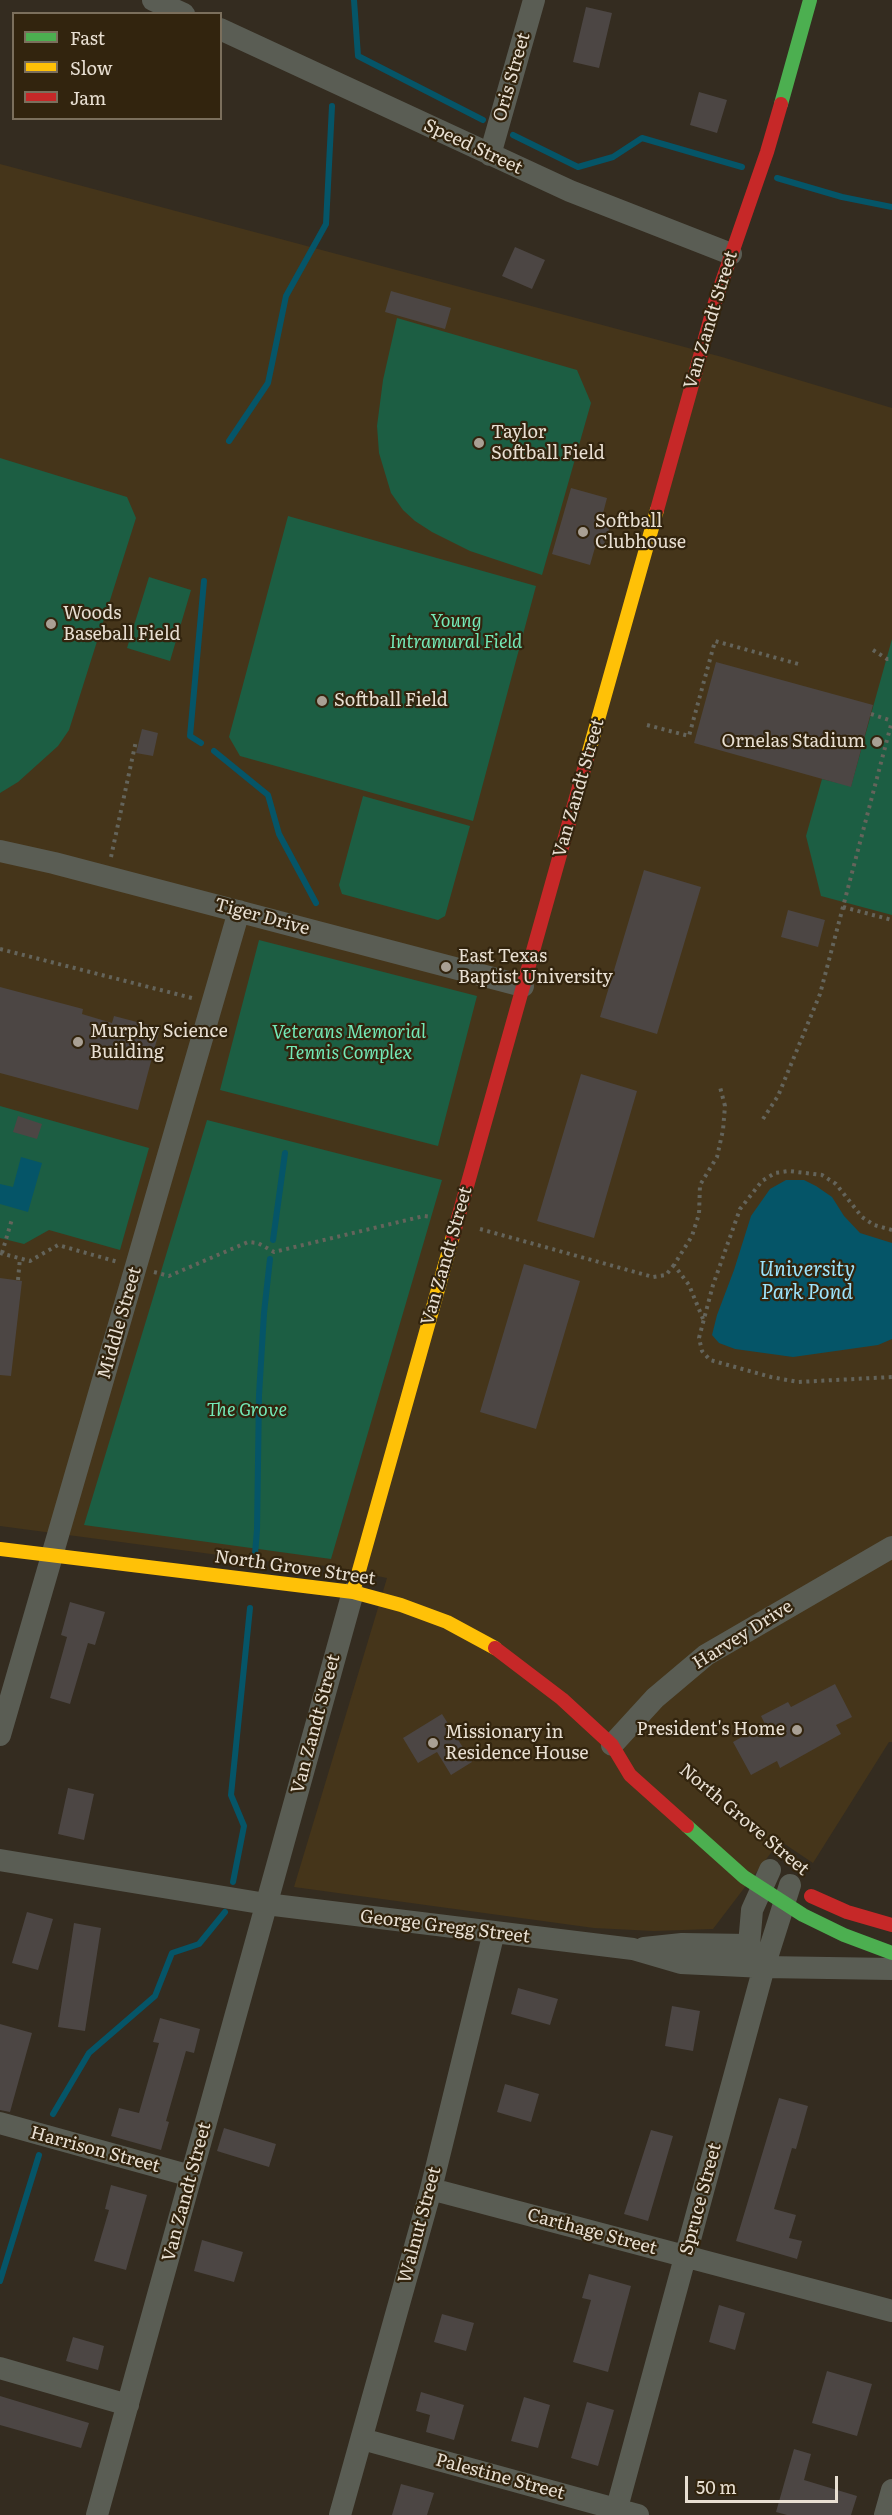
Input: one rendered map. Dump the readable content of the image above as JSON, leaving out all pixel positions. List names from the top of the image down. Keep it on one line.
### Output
{"streets":{"street":["Oris Street","Speed Street","Van Zandt Street","Tiger Drive","Middle Street","North Grove Street","Harvey Drive","George Gregg Street","Harrison Street","Spruce Street","Walnut Street","Carthage Street","Palestine Street"]},"crossings":[["Oris Street","Speed Street"],["Speed Street","Van Zandt Street"],["Van Zandt Street","Tiger Drive"],["Van Zandt Street","North Grove Street"],["Van Zandt Street","George Gregg Street"],["Van Zandt Street","Harrison Street"],["Tiger Drive","Middle Street"],["Middle Street","North Grove Street"],["North Grove Street","Harvey Drive"],["North Grove Street","Spruce Street"],["George Gregg Street","Spruce Street"],["George Gregg Street","Walnut Street"],["Spruce Street","Carthage Street"],["Spruce Street","Palestine Street"],["Walnut Street","Carthage Street"],["Walnut Street","Palestine Street"]],"water":["University Park Pond"],"parks":["Young Intramural Field","Veterans Memorial Tennis Complex","The Grove"],"places":["Taylor Softball Field","Softball Clubhouse","Woods Baseball Field","Softball Field","Ornelas Stadium","East Texas Baptist University","Murphy Science Building","President's Home","Missionary in Residence House"],"legend":["Fast","Slow","Jam"],"scale_bar":"50 m"}
